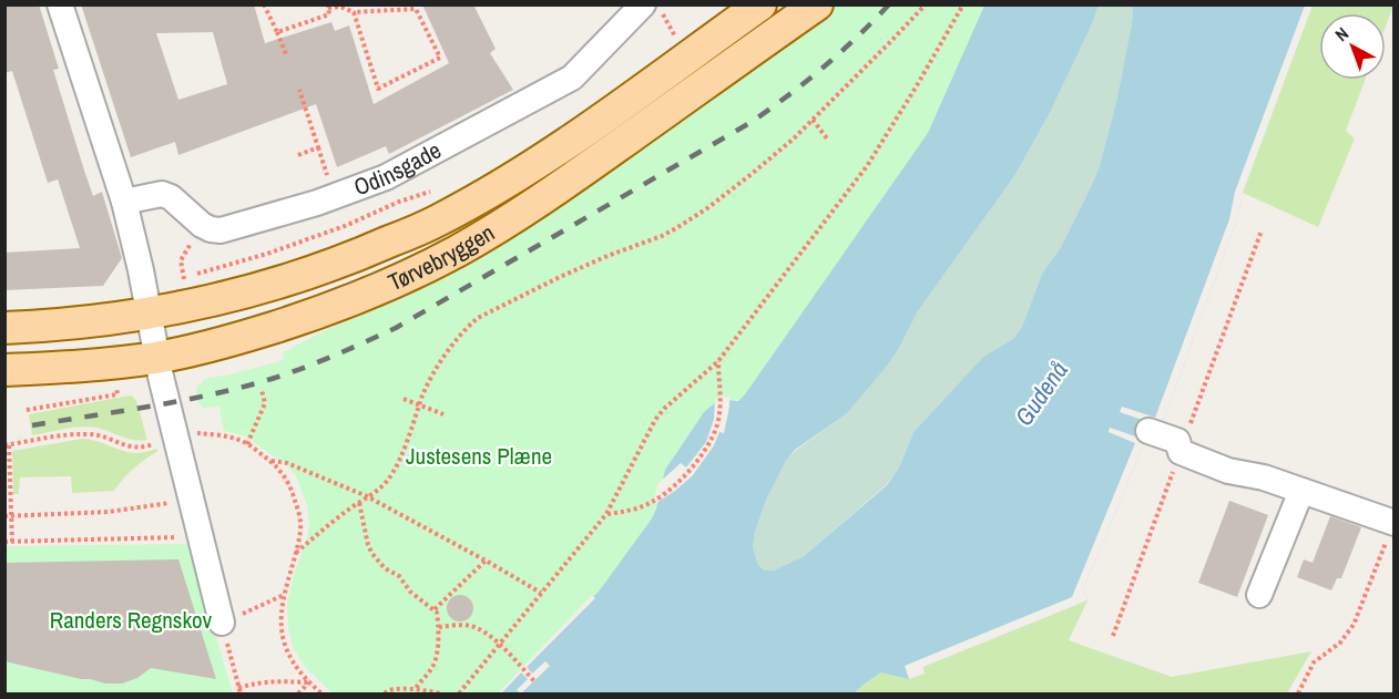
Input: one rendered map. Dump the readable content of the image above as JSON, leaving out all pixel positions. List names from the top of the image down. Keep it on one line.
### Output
{"streets":{"main road":["Tørvebryggen"],"street":["Odinsgade"]},"water":["Gudenå"],"parks":["Justesens Plæne","Randers Regnskov"],"north":"top left"}
